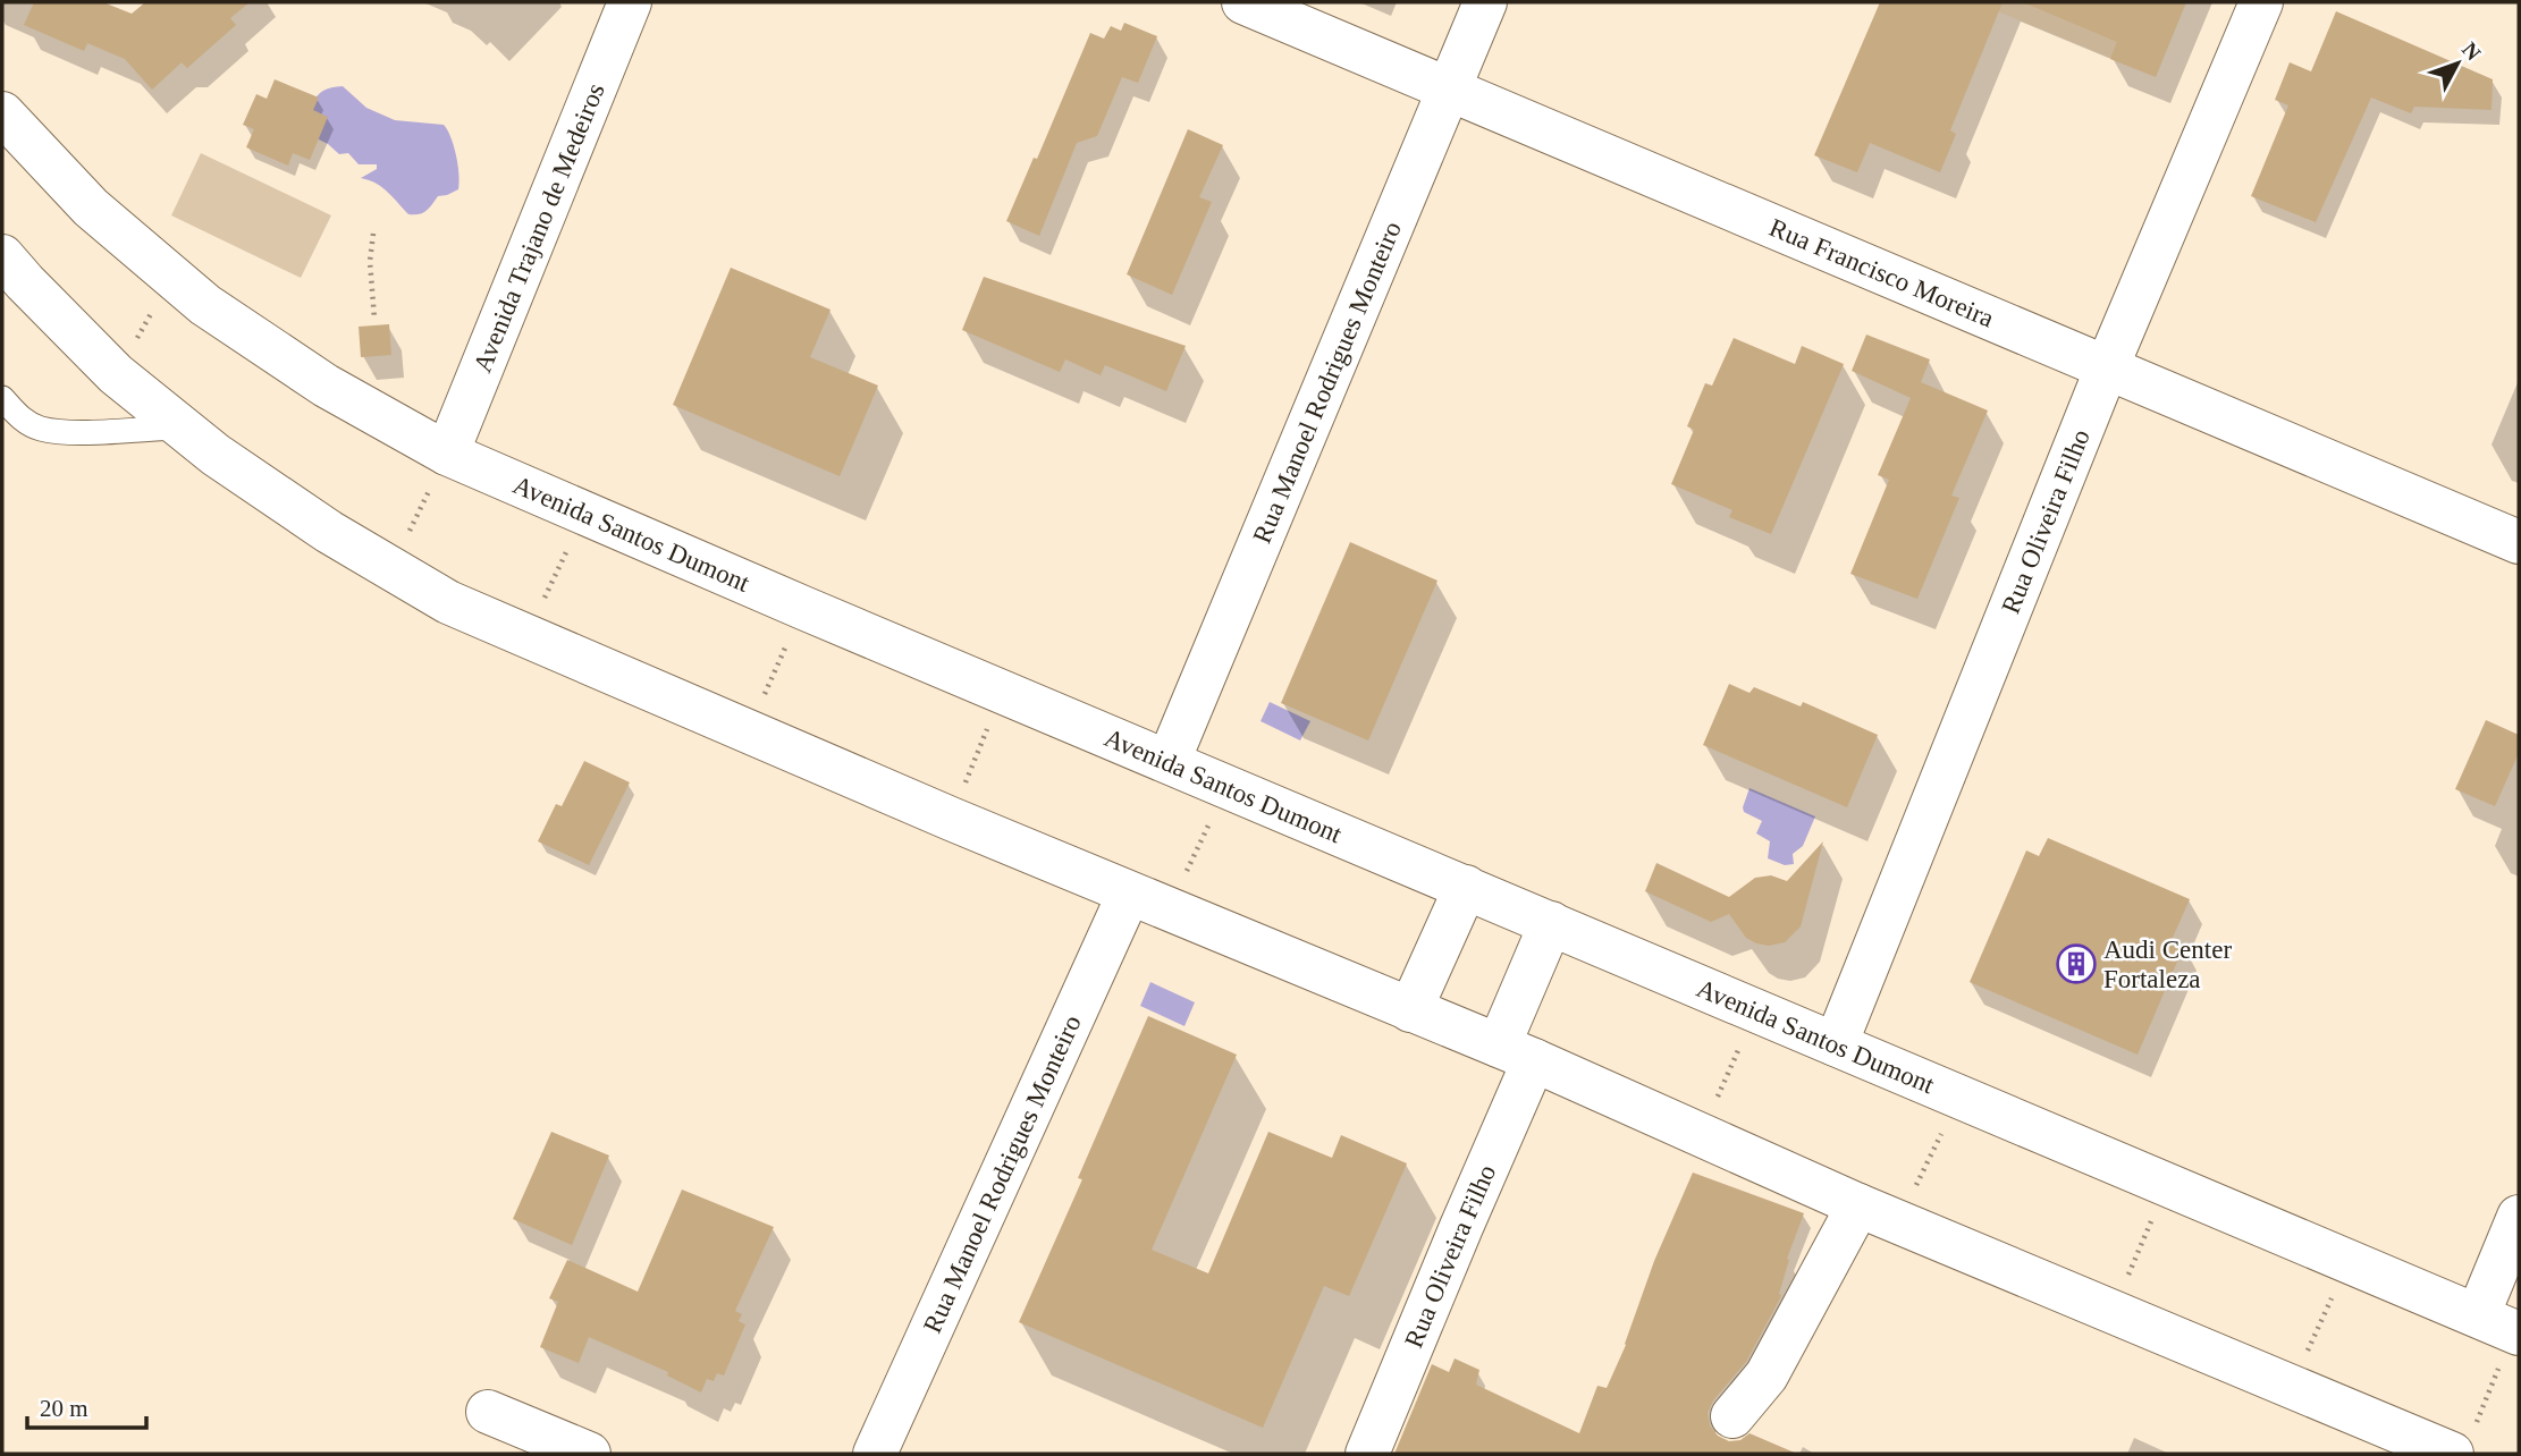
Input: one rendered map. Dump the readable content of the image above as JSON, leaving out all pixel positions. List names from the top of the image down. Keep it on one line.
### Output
{"streets":{"main road":["Avenida Trajano de Medeiros","Rua Francisco Moreira","Rua Manoel Rodrigues Monteiro","Rua Oliveira Filho","Avenida Santos Dumont"]},"crossings":[["Avenida Trajano de Medeiros","Avenida Santos Dumont"],["Rua Francisco Moreira","Rua Manoel Rodrigues Monteiro"],["Rua Francisco Moreira","Rua Oliveira Filho"],["Rua Manoel Rodrigues Monteiro","Avenida Santos Dumont"],["Rua Oliveira Filho","Avenida Santos Dumont"]],"places":{"building":["Audi Center Fortaleza"]},"scale_bar":"20 m","north":"top right"}
